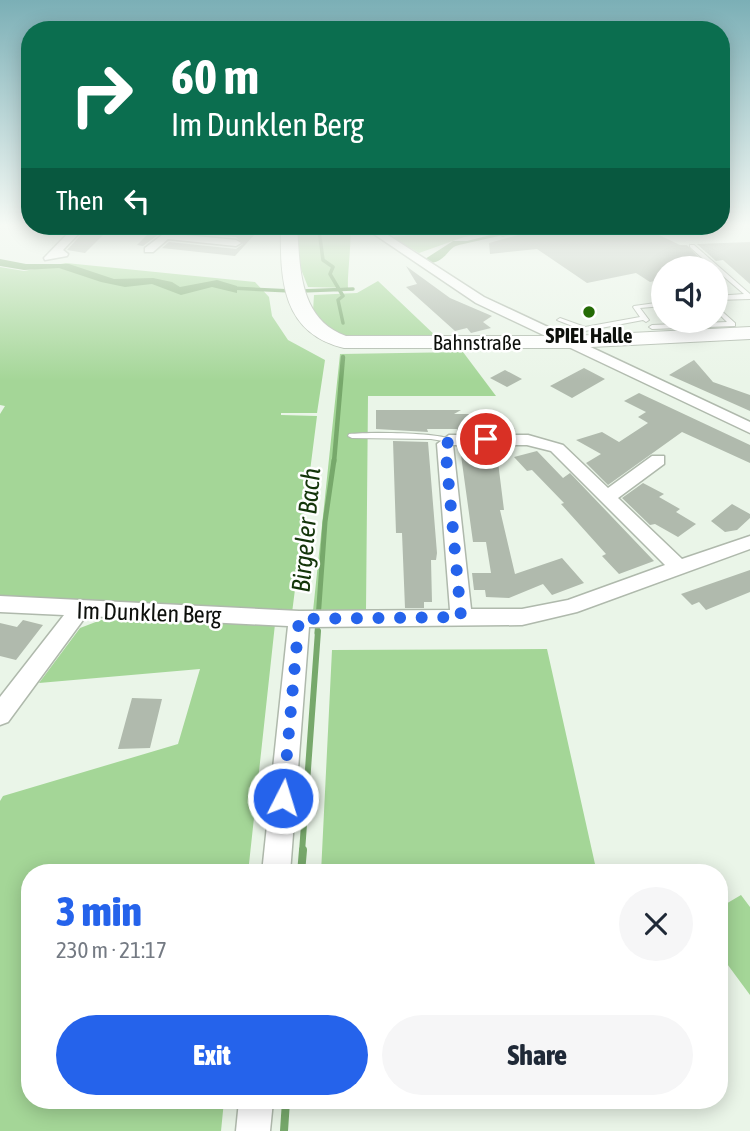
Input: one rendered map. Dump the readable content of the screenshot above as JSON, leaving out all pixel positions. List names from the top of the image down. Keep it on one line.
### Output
{"streets":{"main road":["Bahnstraße"],"street":["Im Dunklen Berg"]},"water":["Birgeler Bach"],"places":["SPIEL Halle"],"page":{"turn":["60 m","Im Dunklen Berg"],"then":"Then","heading":["3 min","230 m · 21:17"],"buttons":["Exit","Share"]}}
